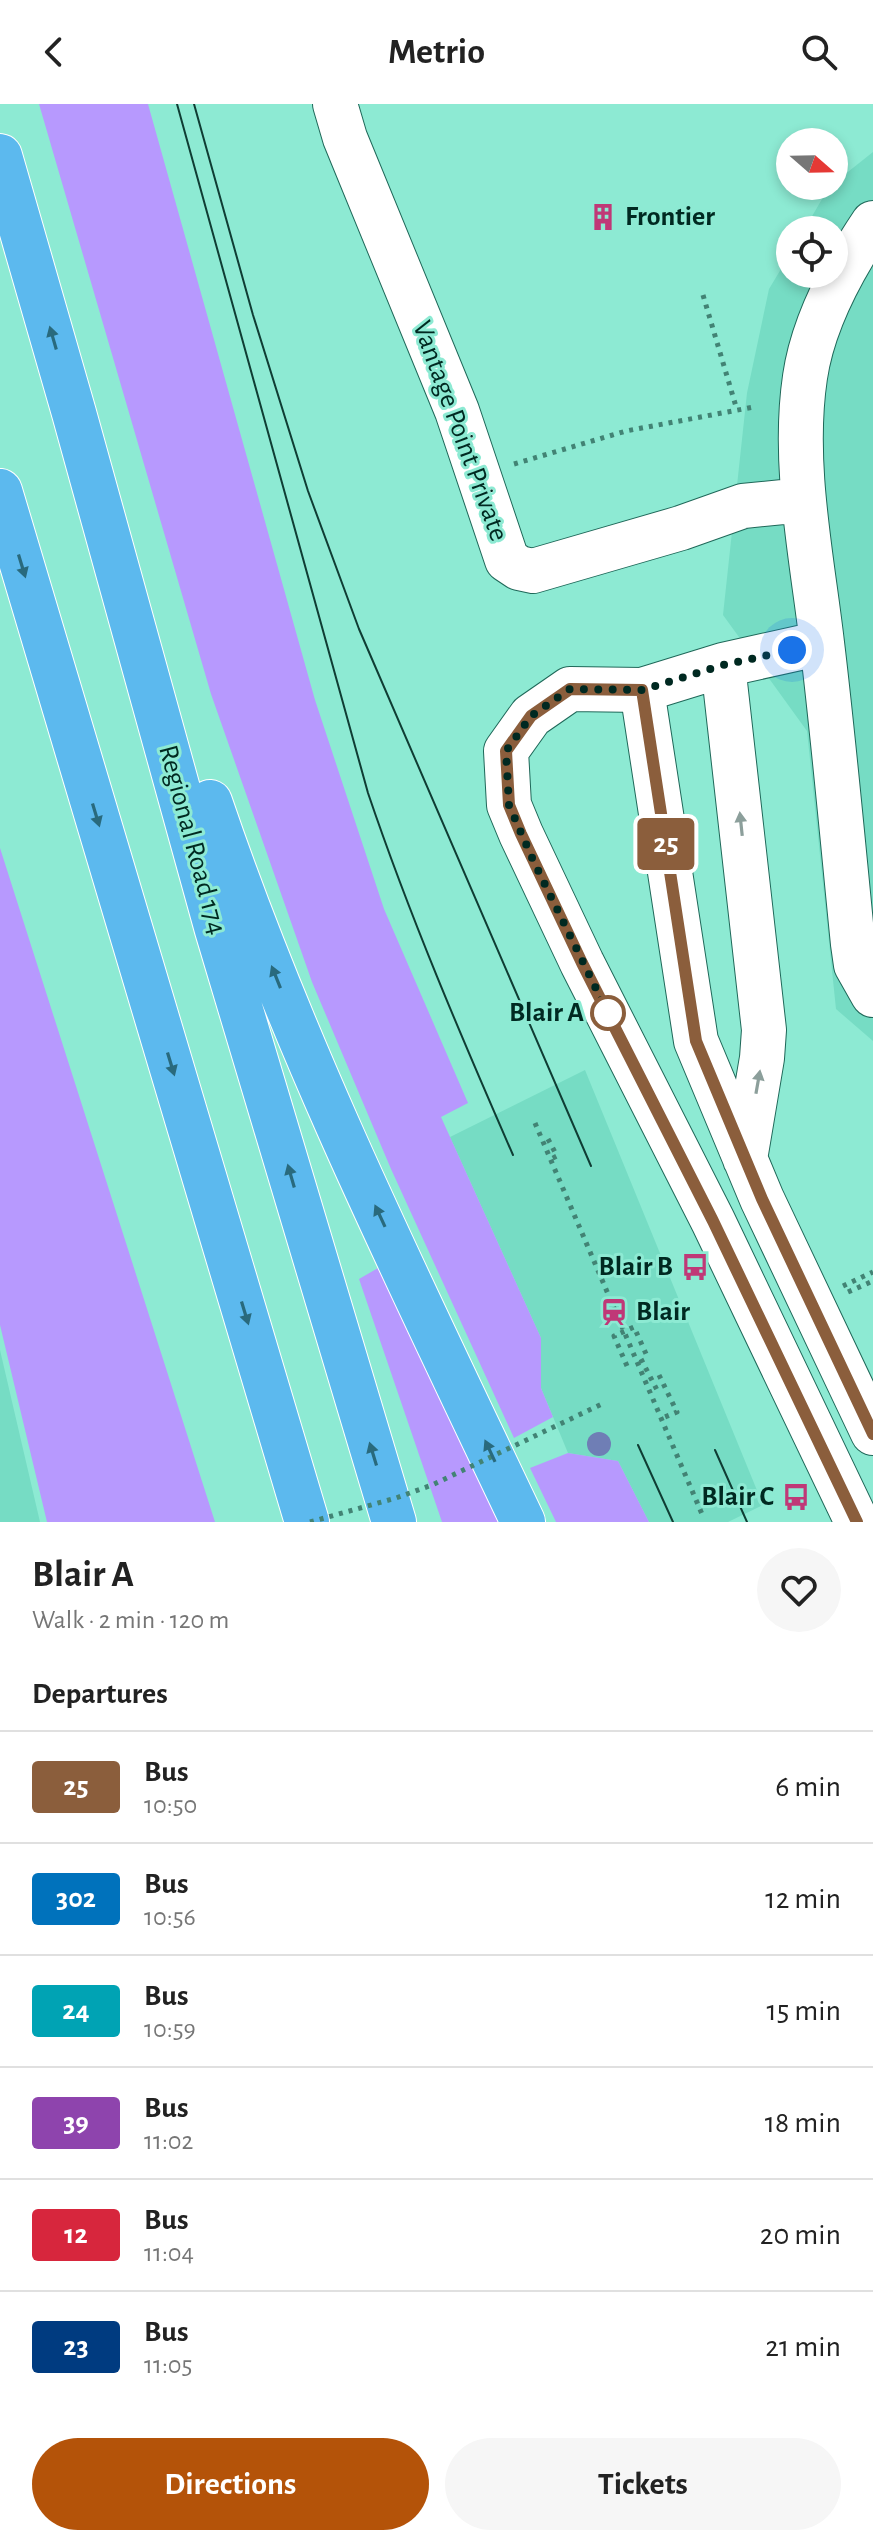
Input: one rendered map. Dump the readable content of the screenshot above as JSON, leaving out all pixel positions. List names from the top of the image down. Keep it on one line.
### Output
{"streets":{"highway":["Regional Road 174"],"street":["Vantage Point Private"]},"places":{"building":["Frontier"],"other":["Blair A"],"bus stop":["Blair B","Blair C"],"station":["Blair"]},"lines":["bus line 25"],"north":"right","page":{"header":"Metrio","on_map":"25","heading":[["Blair A","Walk · 2 min · 120 m"],"Departures"],"list":[{"mark":"25","name":"Bus","note":"10:50","value":"6 min"},{"mark":"302","name":"Bus","note":"10:56","value":"12 min"},{"mark":"24","name":"Bus","note":"10:59","value":"15 min"},{"mark":"39","name":"Bus","note":"11:02","value":"18 min"},{"mark":"12","name":"Bus","note":"11:04","value":"20 min"},{"mark":"23","name":"Bus","note":"11:05","value":"21 min"}],"buttons":["Directions","Tickets"]}}
